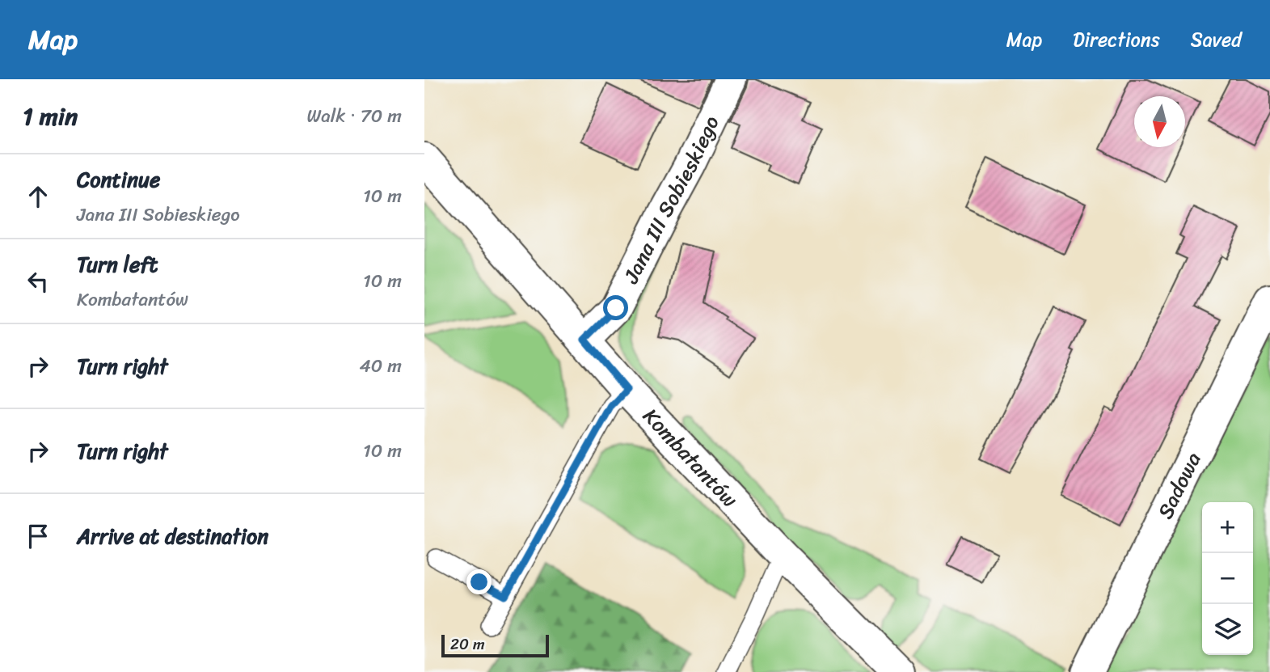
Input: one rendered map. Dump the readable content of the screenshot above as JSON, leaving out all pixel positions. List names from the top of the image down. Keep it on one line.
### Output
{"streets":{"street":["Jana III Sobieskiego","Kombatantów","Sadowa"]},"crossings":[["Jana III Sobieskiego","Kombatantów"]],"scale_bar":"20 m","north":"bottom","page":{"header":"Map","nav":["Map","Directions","Saved"],"heading":["1 min","Walk · 70 m"],"list":[["Continue","Jana III Sobieskiego","10 m"],["Turn left","Kombatantów","10 m"],["Turn right","40 m"],["Turn right","10 m"],"Arrive at destination"],"map_buttons":["+","−"],"scale":"20 m"}}
